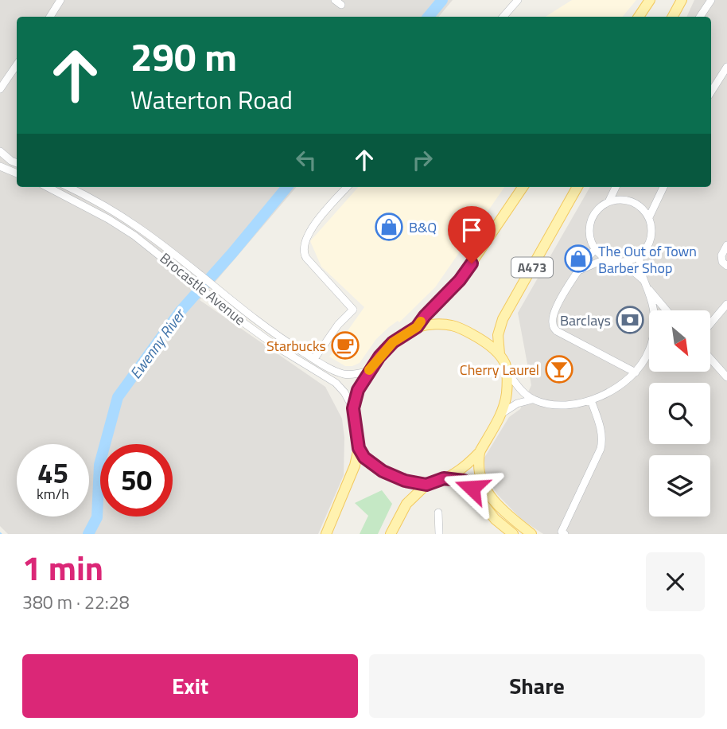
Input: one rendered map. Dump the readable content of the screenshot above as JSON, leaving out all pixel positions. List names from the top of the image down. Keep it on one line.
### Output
{"streets":{"main road":["A473"],"street":["Brocastle Avenue"]},"crossings":[["A473","Brocastle Avenue"]],"water":["Ewenny River"],"places":{"shop":["B&Q","The Out of Town Barber Shop"],"bank":["Barclays"],"cafe":["Starbucks"],"bar":["Cherry Laurel"]},"north":"bottom right","page":{"turn":["290 m","Waterton Road"],"speed":"45 km/h","limit":"50","heading":["1 min","380 m · 22:28"],"buttons":["Exit","Share"]}}
